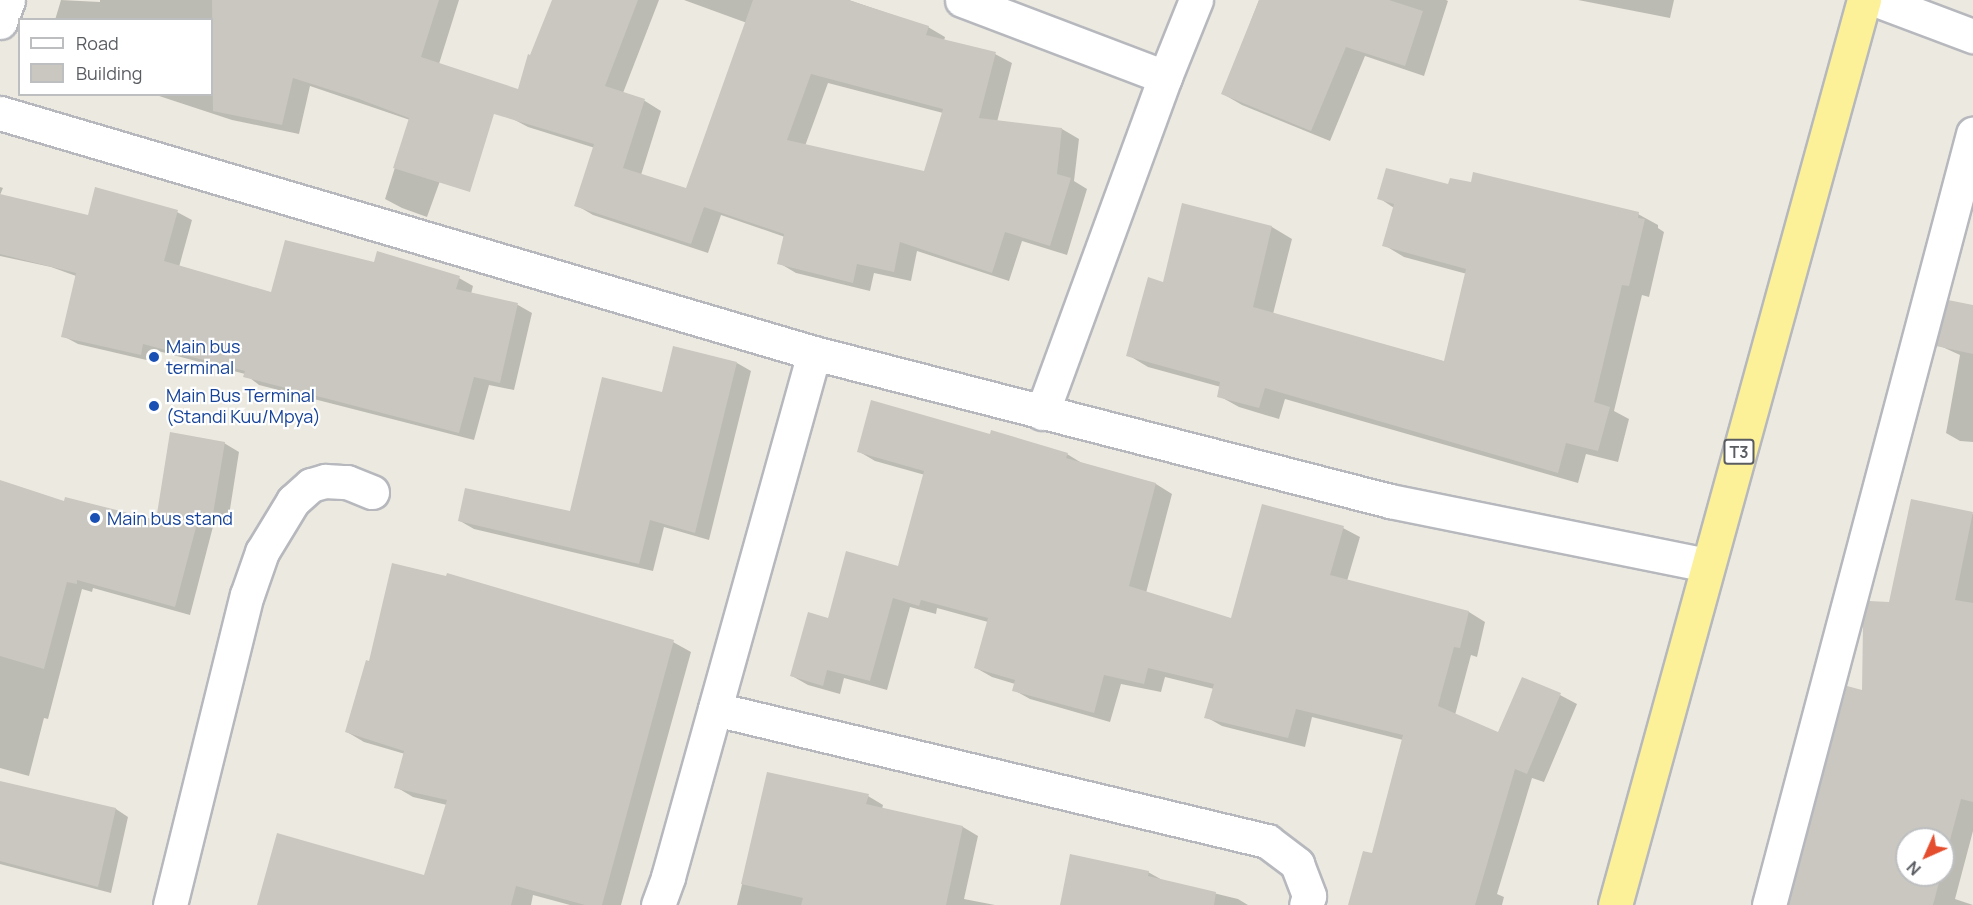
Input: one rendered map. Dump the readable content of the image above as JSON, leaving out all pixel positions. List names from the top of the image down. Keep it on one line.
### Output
{"streets":{"highway":["T3"]},"places":["Main bus terminal","Main Bus Terminal (Standi Kuu/Mpya)","Main bus stand"],"legend":["Road","Building"],"north":"bottom left"}
